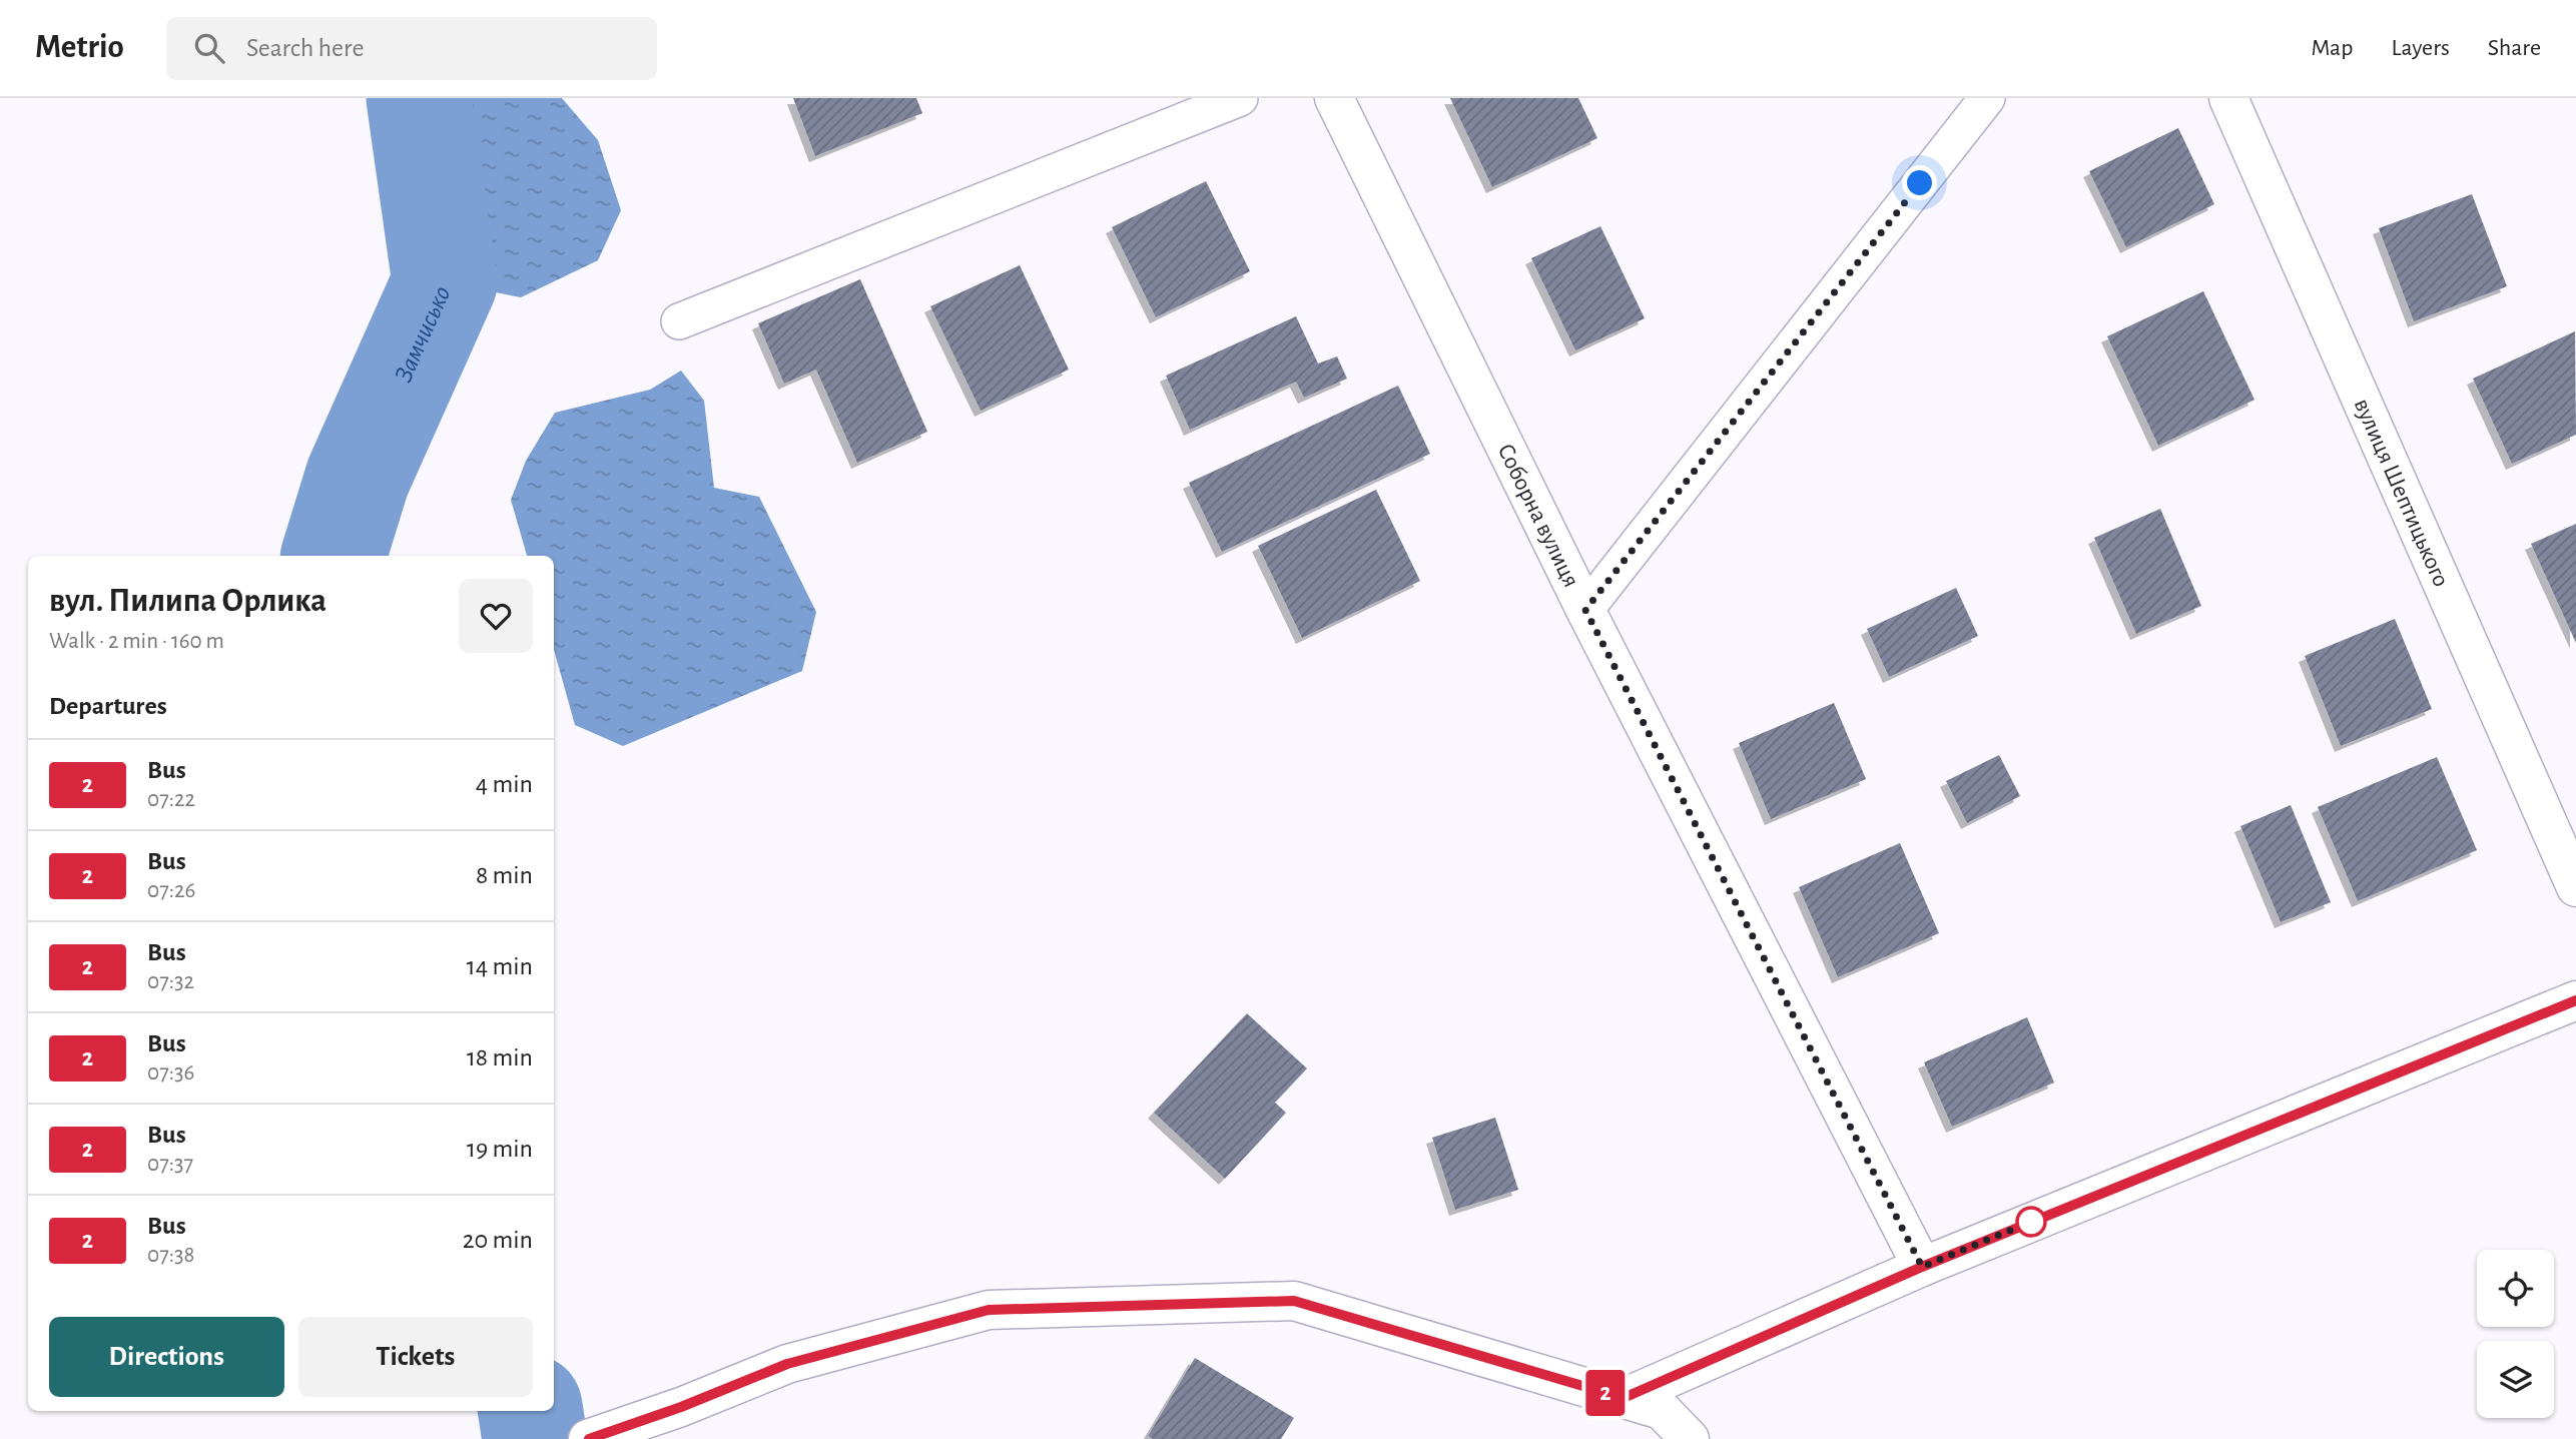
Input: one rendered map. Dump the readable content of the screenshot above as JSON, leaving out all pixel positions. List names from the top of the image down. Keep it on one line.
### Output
{"streets":{"street":["вулиця Шептицького","Соборна вулиця"]},"water":["Замчисько"],"lines":["bus line 2"],"page":{"header":"Metrio","search":"Search here","nav":["Map","Layers","Share"],"on_map":"2","heading":[["вул. Пилипа Орлика","Walk · 2 min · 160 m"],"Departures"],"list":[{"mark":"2","name":"Bus","note":"07:22","value":"4 min"},{"mark":"2","name":"Bus","note":"07:26","value":"8 min"},{"mark":"2","name":"Bus","note":"07:32","value":"14 min"},{"mark":"2","name":"Bus","note":"07:36","value":"18 min"},{"mark":"2","name":"Bus","note":"07:37","value":"19 min"},{"mark":"2","name":"Bus","note":"07:38","value":"20 min"}],"buttons":["Directions","Tickets"]}}
